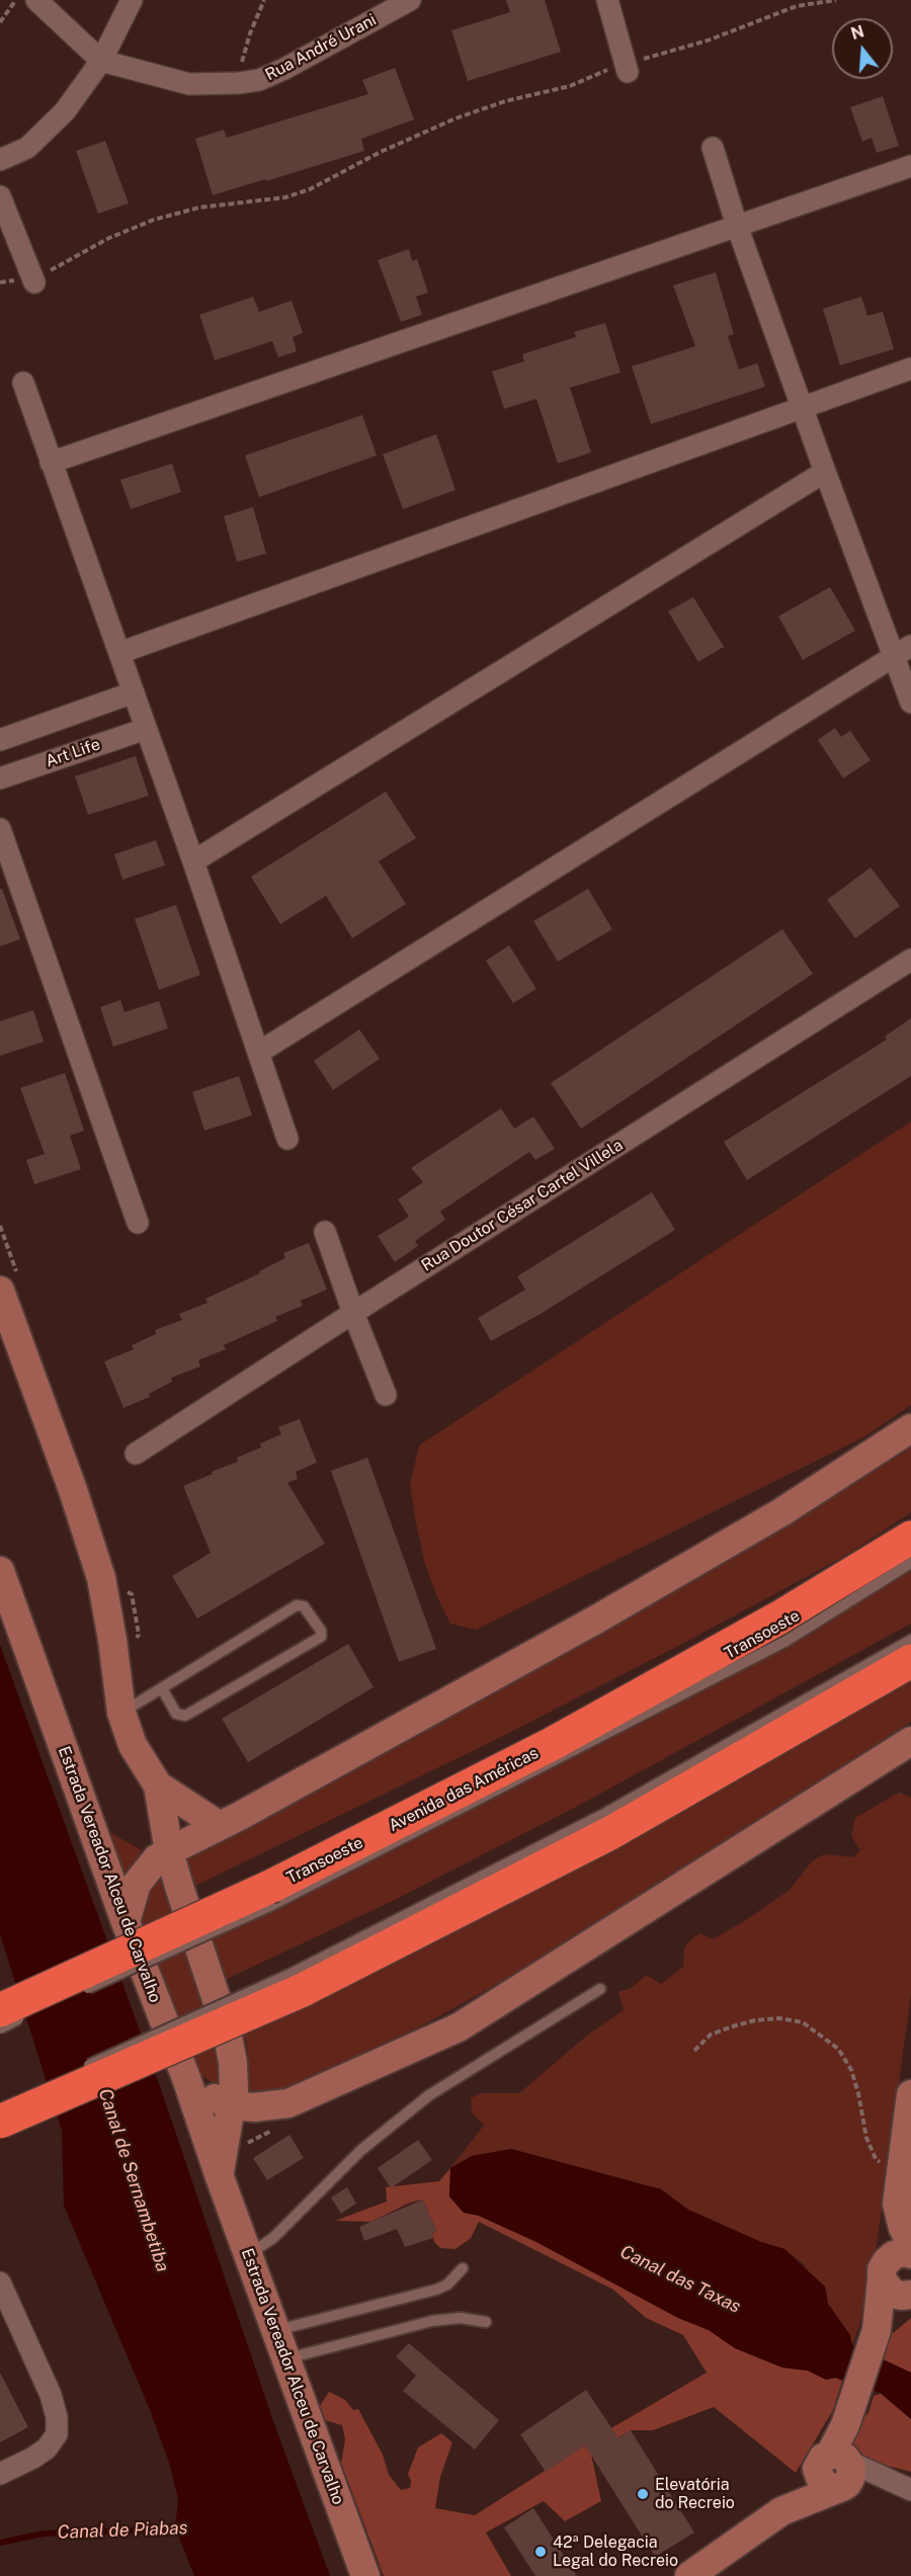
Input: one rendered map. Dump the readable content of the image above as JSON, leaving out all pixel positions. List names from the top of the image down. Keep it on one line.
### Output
{"streets":{"highway":["Avenida das Américas"],"street":["Rua André Urani","Art Life","Rua Doutor César Cartel Villela","Estrada Vereador Alceu de Carvalho"],"lane":["Transoeste"]},"crossings":[["Transoeste","Avenida das Américas"]],"water":["Canal de Sernambetiba","Canal das Taxas","Canal de Piabas"],"places":["Elevatória do Recreio","42ª Delegacia Legal do Recreio"],"north":"top"}
